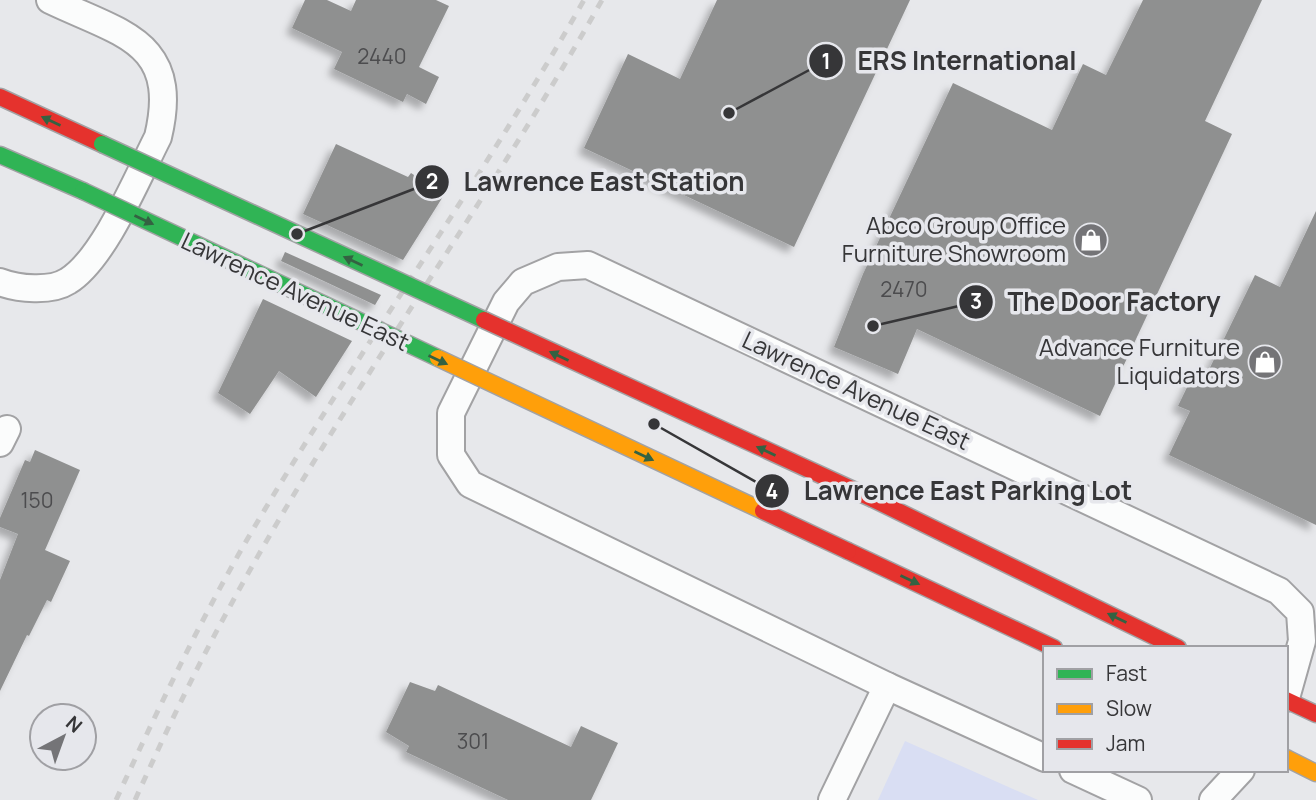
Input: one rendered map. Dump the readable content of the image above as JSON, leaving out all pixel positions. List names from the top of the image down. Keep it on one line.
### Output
{"streets":{"main road":["Lawrence Avenue East"]},"places":{"other":["ERS International","Lawrence East Station","The Door Factory","Lawrence East Parking Lot"],"shop":["Abco Group Office Furniture Showroom","Advance Furniture Liquidators"]},"house_numbers":["2440","2470","150","301"],"legend":["Fast","Slow","Jam"],"north":"top right"}
